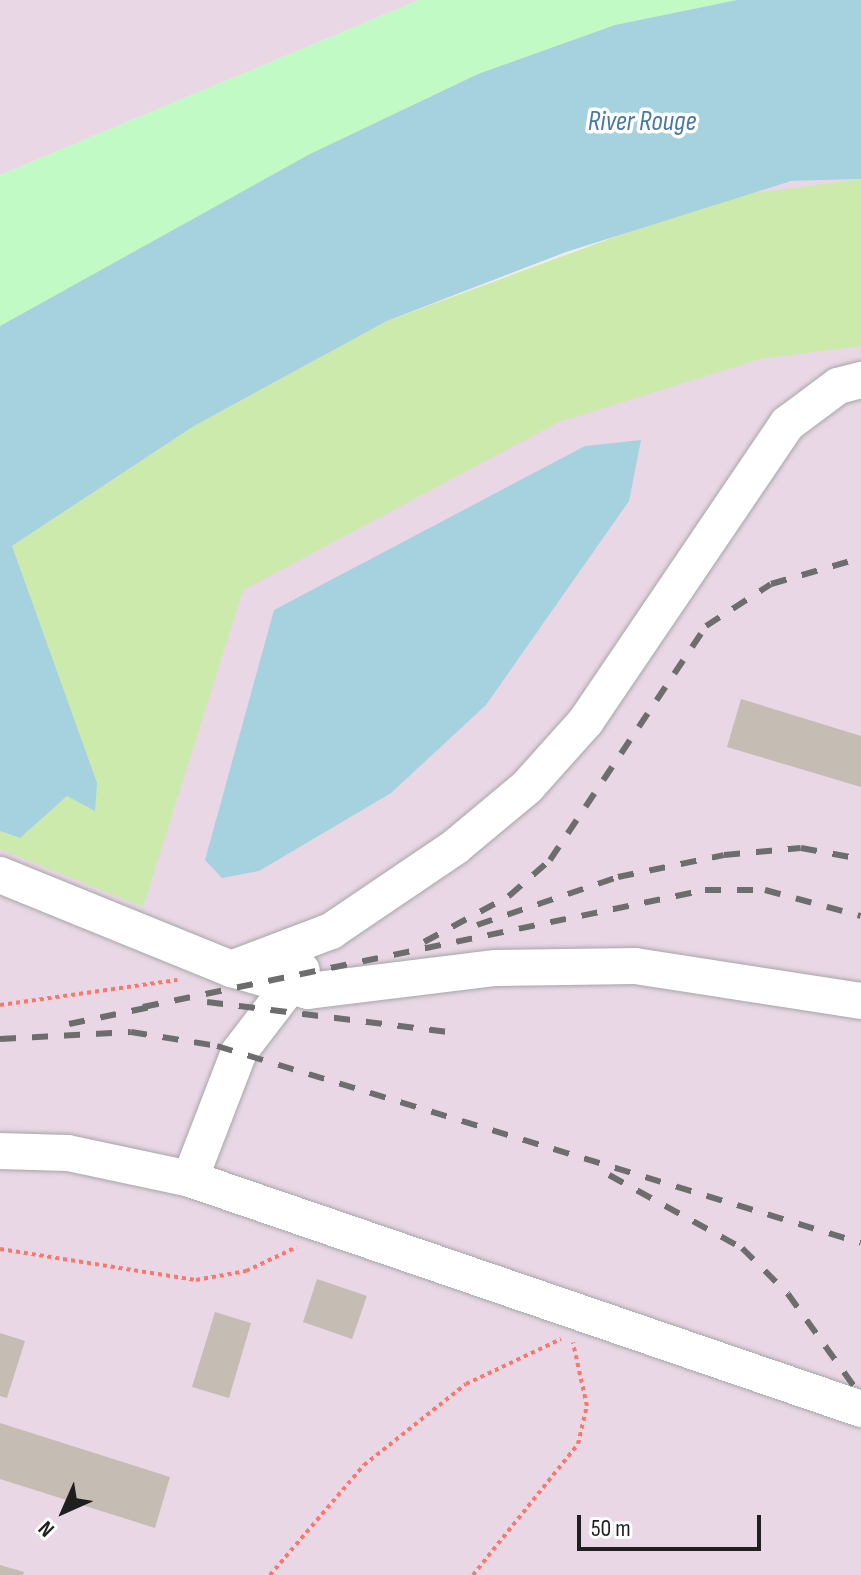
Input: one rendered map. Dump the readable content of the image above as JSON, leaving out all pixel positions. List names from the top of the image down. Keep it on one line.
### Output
{"water":["River Rouge"],"scale_bar":"50 m","north":"bottom left"}
